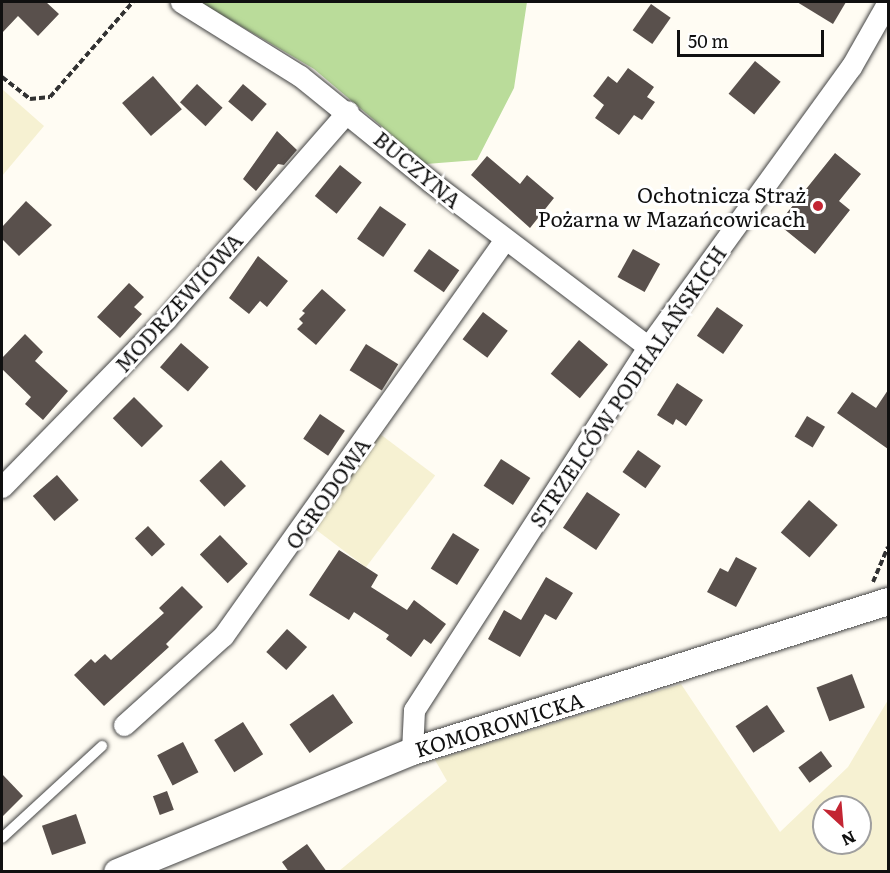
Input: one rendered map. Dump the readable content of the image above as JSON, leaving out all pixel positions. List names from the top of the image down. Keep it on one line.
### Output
{"streets":{"street":["BUCZYNA","MODRZEWIOWA","STRZELCÓW PODHALAŃSKICH","OGRODOWA","KOMOROWICKA"]},"crossings":[["BUCZYNA","MODRZEWIOWA"],["BUCZYNA","STRZELCÓW PODHALAŃSKICH"],["BUCZYNA","OGRODOWA"],["STRZELCÓW PODHALAŃSKICH","KOMOROWICKA"]],"places":["Ochotnicza Straż Pożarna w Mazańcowicach"],"scale_bar":"50 m","north":"bottom right"}
